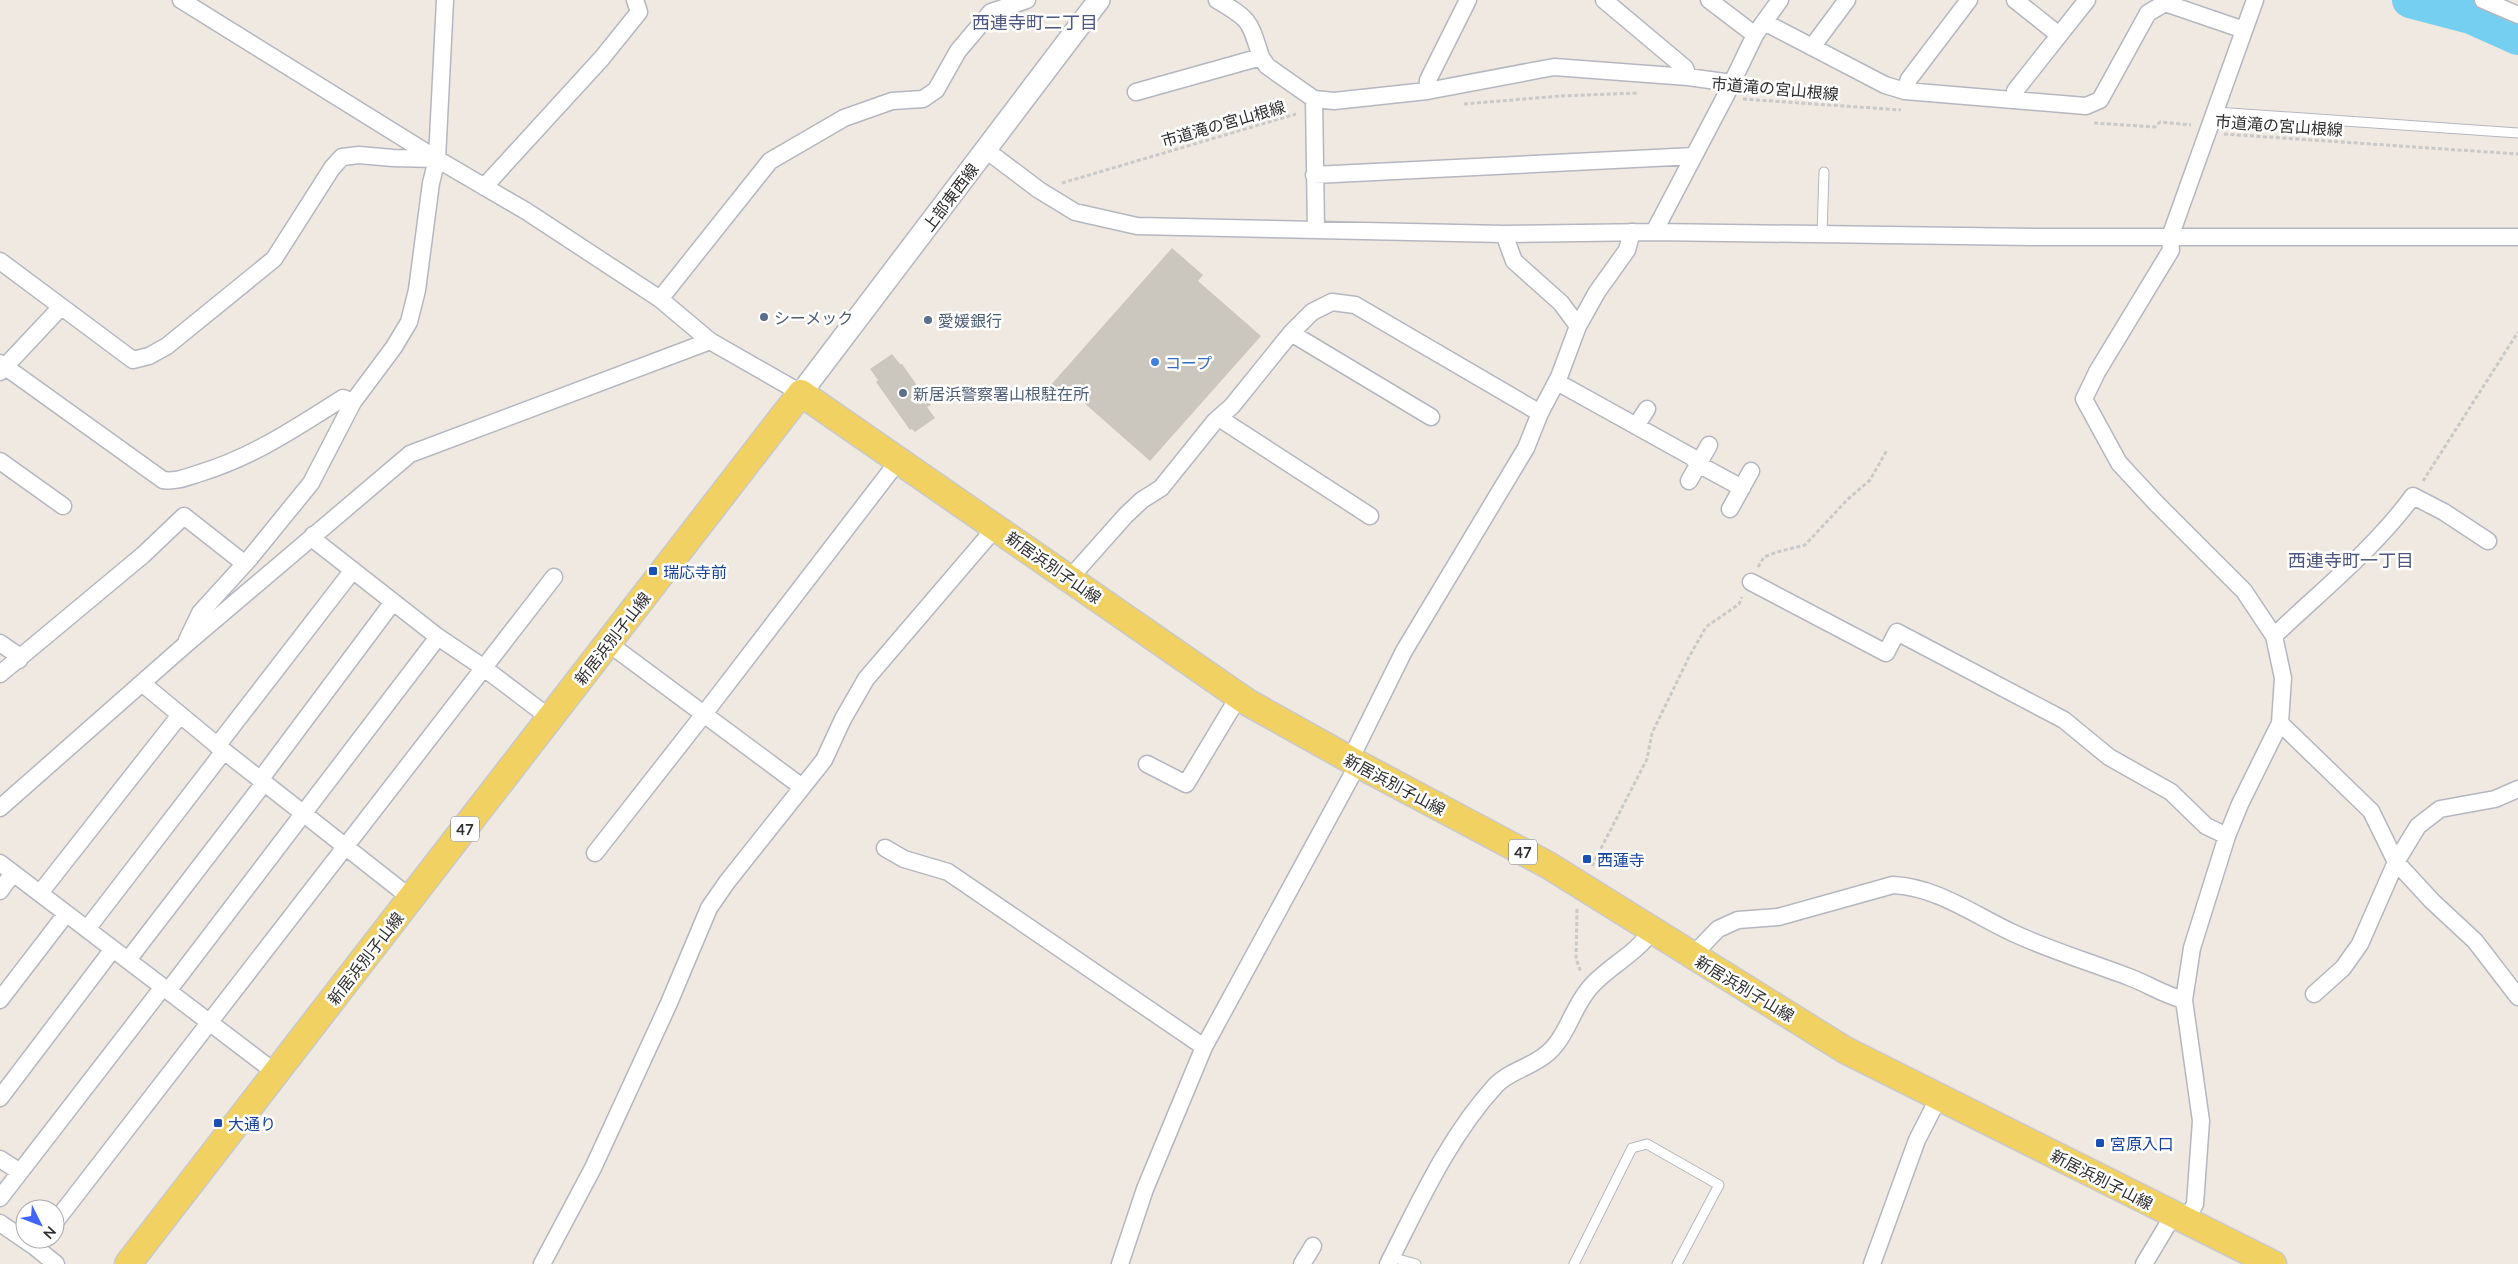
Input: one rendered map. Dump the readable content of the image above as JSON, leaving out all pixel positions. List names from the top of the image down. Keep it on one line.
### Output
{"streets":{"main road":["新居浜別子山線","47"],"street":["上部東西線"],"path":["市道滝の宮山根線"]},"crossings":[["上部東西線","新居浜別子山線"]],"districts":["西連寺町二丁目","西連寺町一丁目"],"places":{"other":["シーメック","愛媛銀行","コープ","新居浜警察署山根駐在所"],"transit":["瑞応寺前","西蓮寺","大通り","宮原入口"]},"north":"bottom right"}
